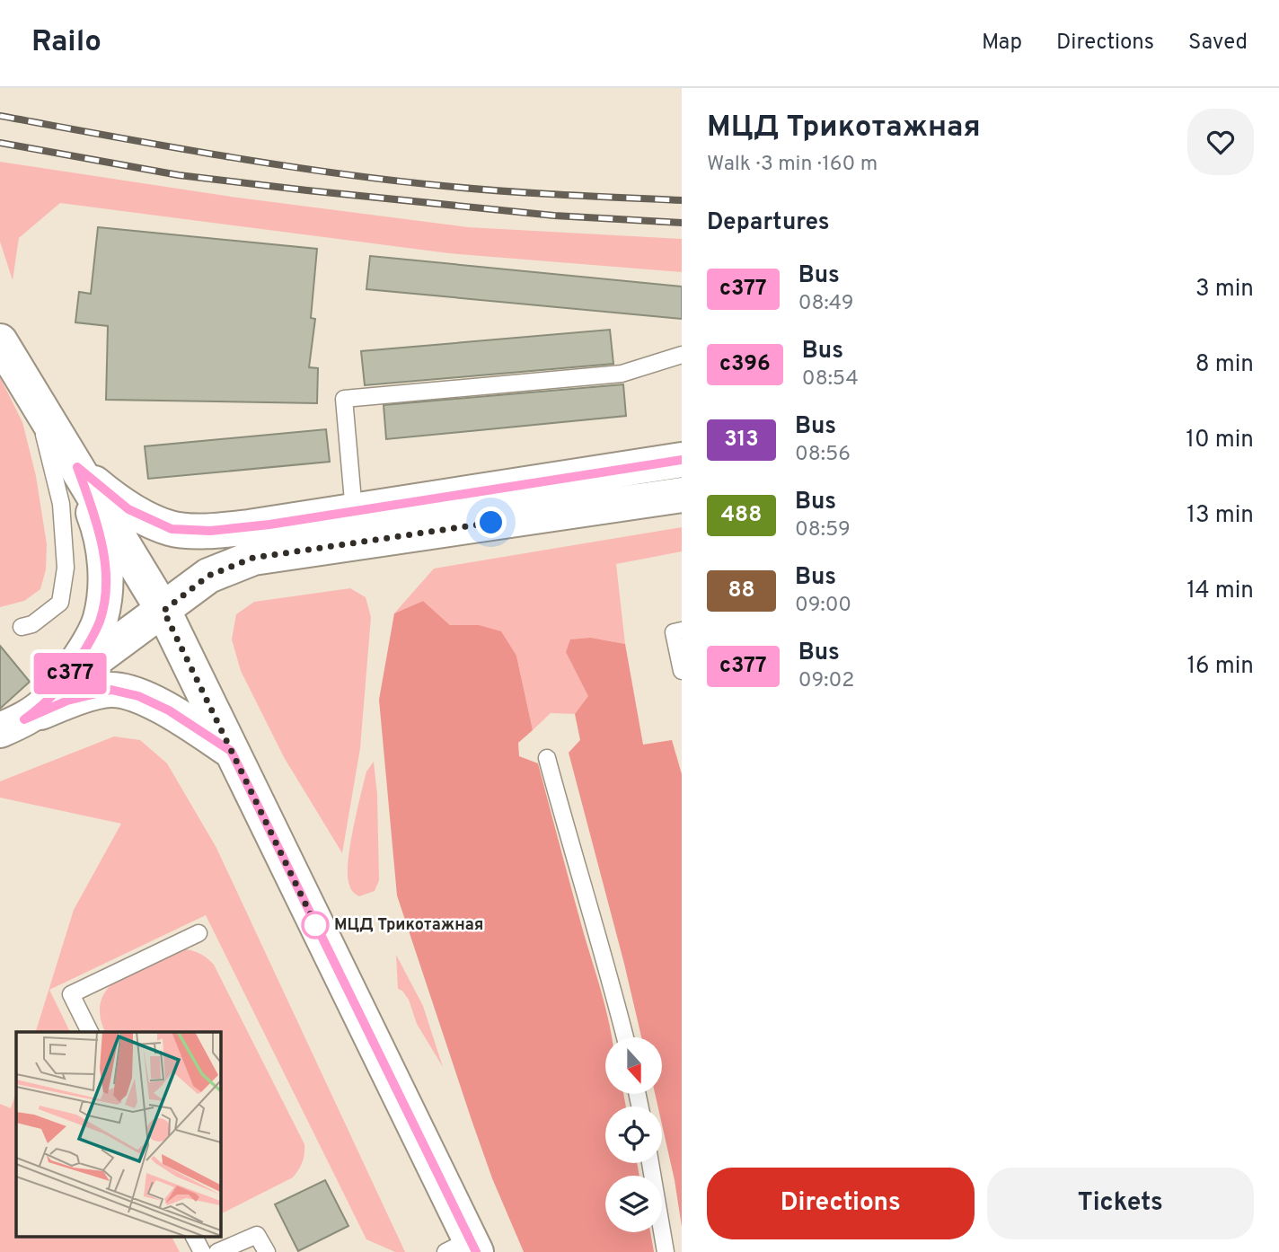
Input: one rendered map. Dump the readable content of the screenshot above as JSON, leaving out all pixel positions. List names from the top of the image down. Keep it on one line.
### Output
{"places":["МЦД Трикотажная"],"lines":["bus line с377"],"north":"bottom","page":{"header":"Railo","nav":["Map","Directions","Saved"],"on_map":"с377","heading":[["МЦД Трикотажная","Walk · 3 min · 160 m"],"Departures"],"list":[{"mark":"с377","name":"Bus","note":"08:49","value":"3 min"},{"mark":"с396","name":"Bus","note":"08:54","value":"8 min"},{"mark":"313","name":"Bus","note":"08:56","value":"10 min"},{"mark":"488","name":"Bus","note":"08:59","value":"13 min"},{"mark":"88","name":"Bus","note":"09:00","value":"14 min"},{"mark":"с377","name":"Bus","note":"09:02","value":"16 min"}],"buttons":["Directions","Tickets"]}}
